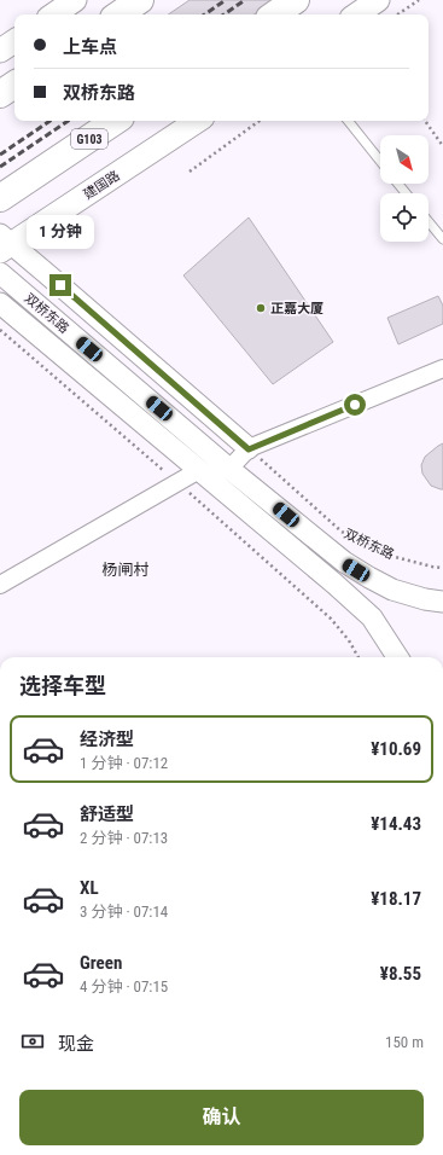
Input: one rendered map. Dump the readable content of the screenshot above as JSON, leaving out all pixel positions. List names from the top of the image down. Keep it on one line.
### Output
{"streets":{"highway":["G103"],"main road":["建国路"],"street":["双桥东路"]},"districts":["杨闸村"],"places":["正嘉大厦"],"north":"bottom right","page":{"banner":["上车点","双桥东路"],"bubble":"1 分钟","heading":"选择车型","list":[{"name":"经济型","note":"1 分钟 · 07:12","value":"¥10.69"},{"name":"舒适型","note":"2 分钟 · 07:13","value":"¥14.43"},{"name":"XL","note":"3 分钟 · 07:14","value":"¥18.17"},{"name":"Green","note":"4 分钟 · 07:15","value":"¥8.55"}],"pay":["现金","150 m"],"buttons":"确认"}}
